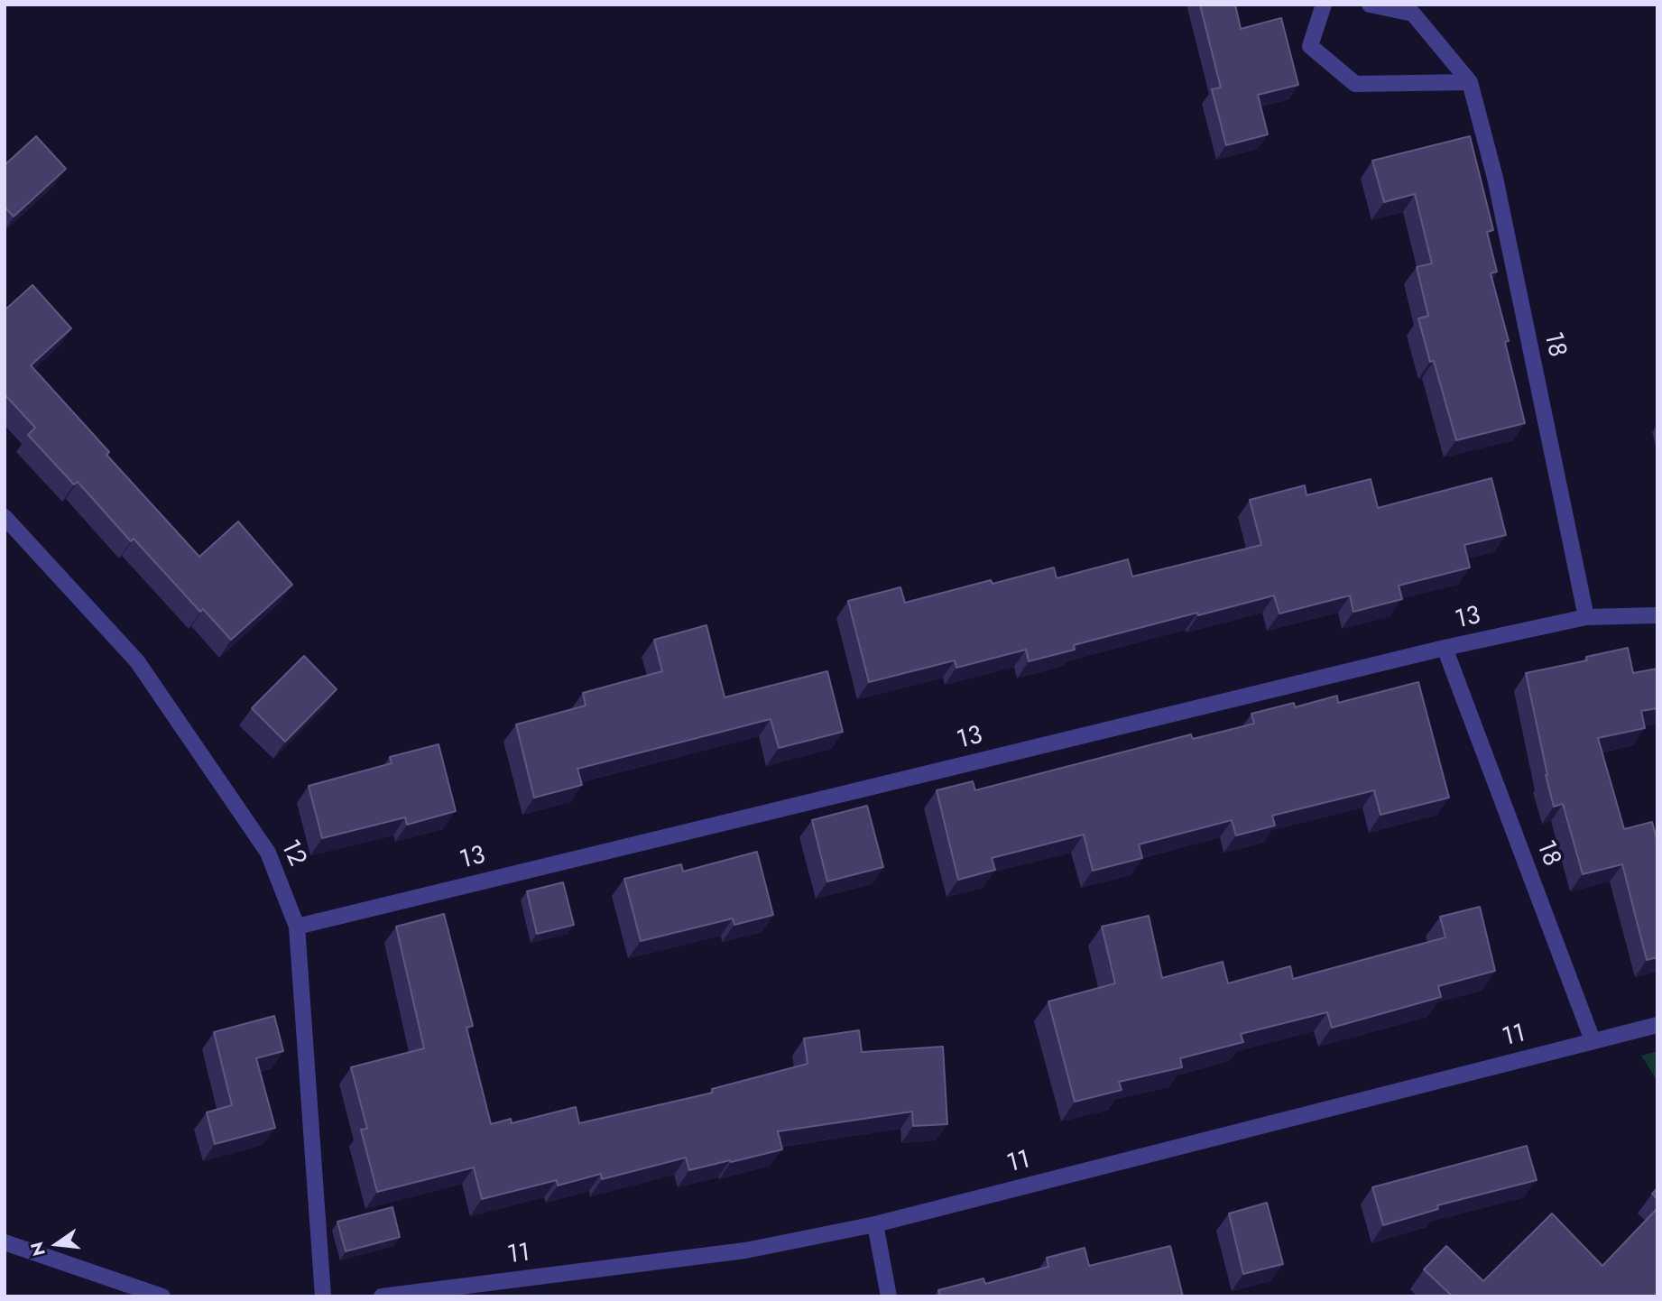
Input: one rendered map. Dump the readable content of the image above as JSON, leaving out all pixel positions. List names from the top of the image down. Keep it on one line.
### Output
{"streets":{"street":["18","13","12","11"]},"crossings":[["18","13"],["18","11"],["13","12"]],"north":"left"}
